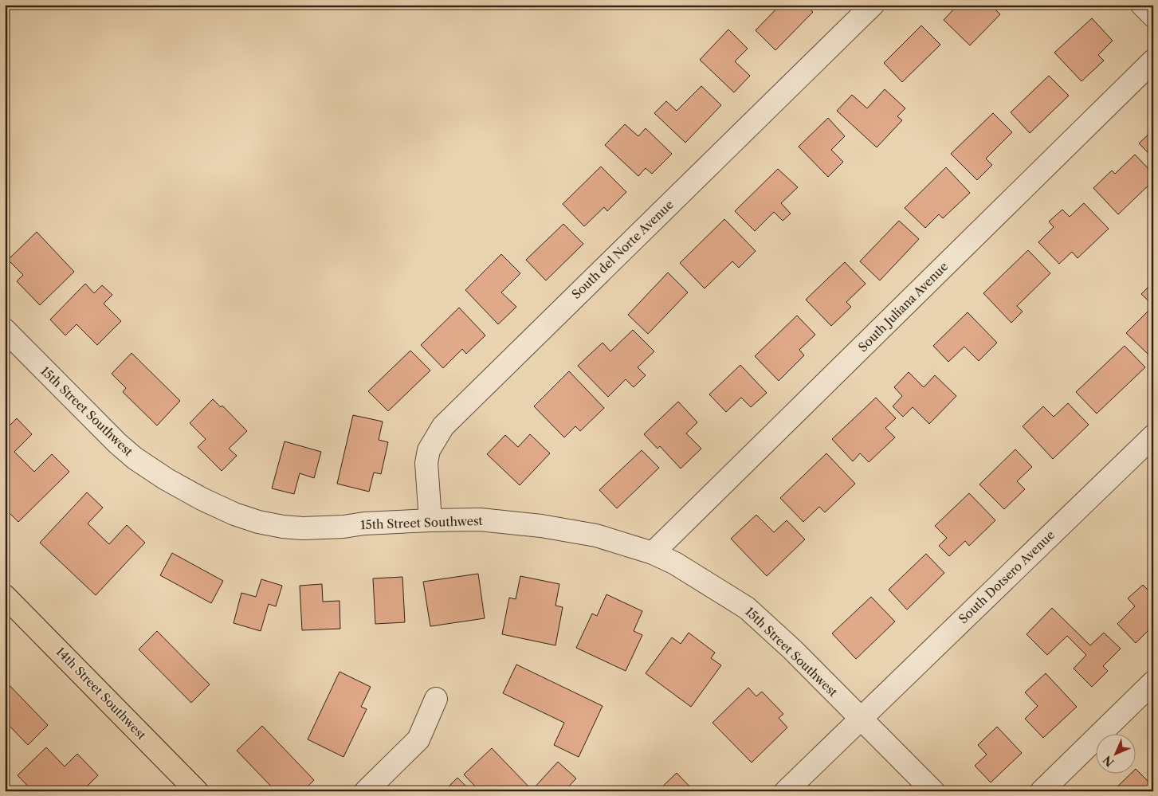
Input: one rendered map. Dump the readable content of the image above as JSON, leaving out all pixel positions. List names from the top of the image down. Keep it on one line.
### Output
{"streets":{"main road":["14th Street Southwest"],"street":["South del Norte Avenue","South Juliana Avenue","15th Street Southwest","South Dotsero Avenue"]},"crossings":[["South del Norte Avenue","15th Street Southwest"],["South Juliana Avenue","15th Street Southwest"],["15th Street Southwest","South Dotsero Avenue"]],"north":"bottom left"}
